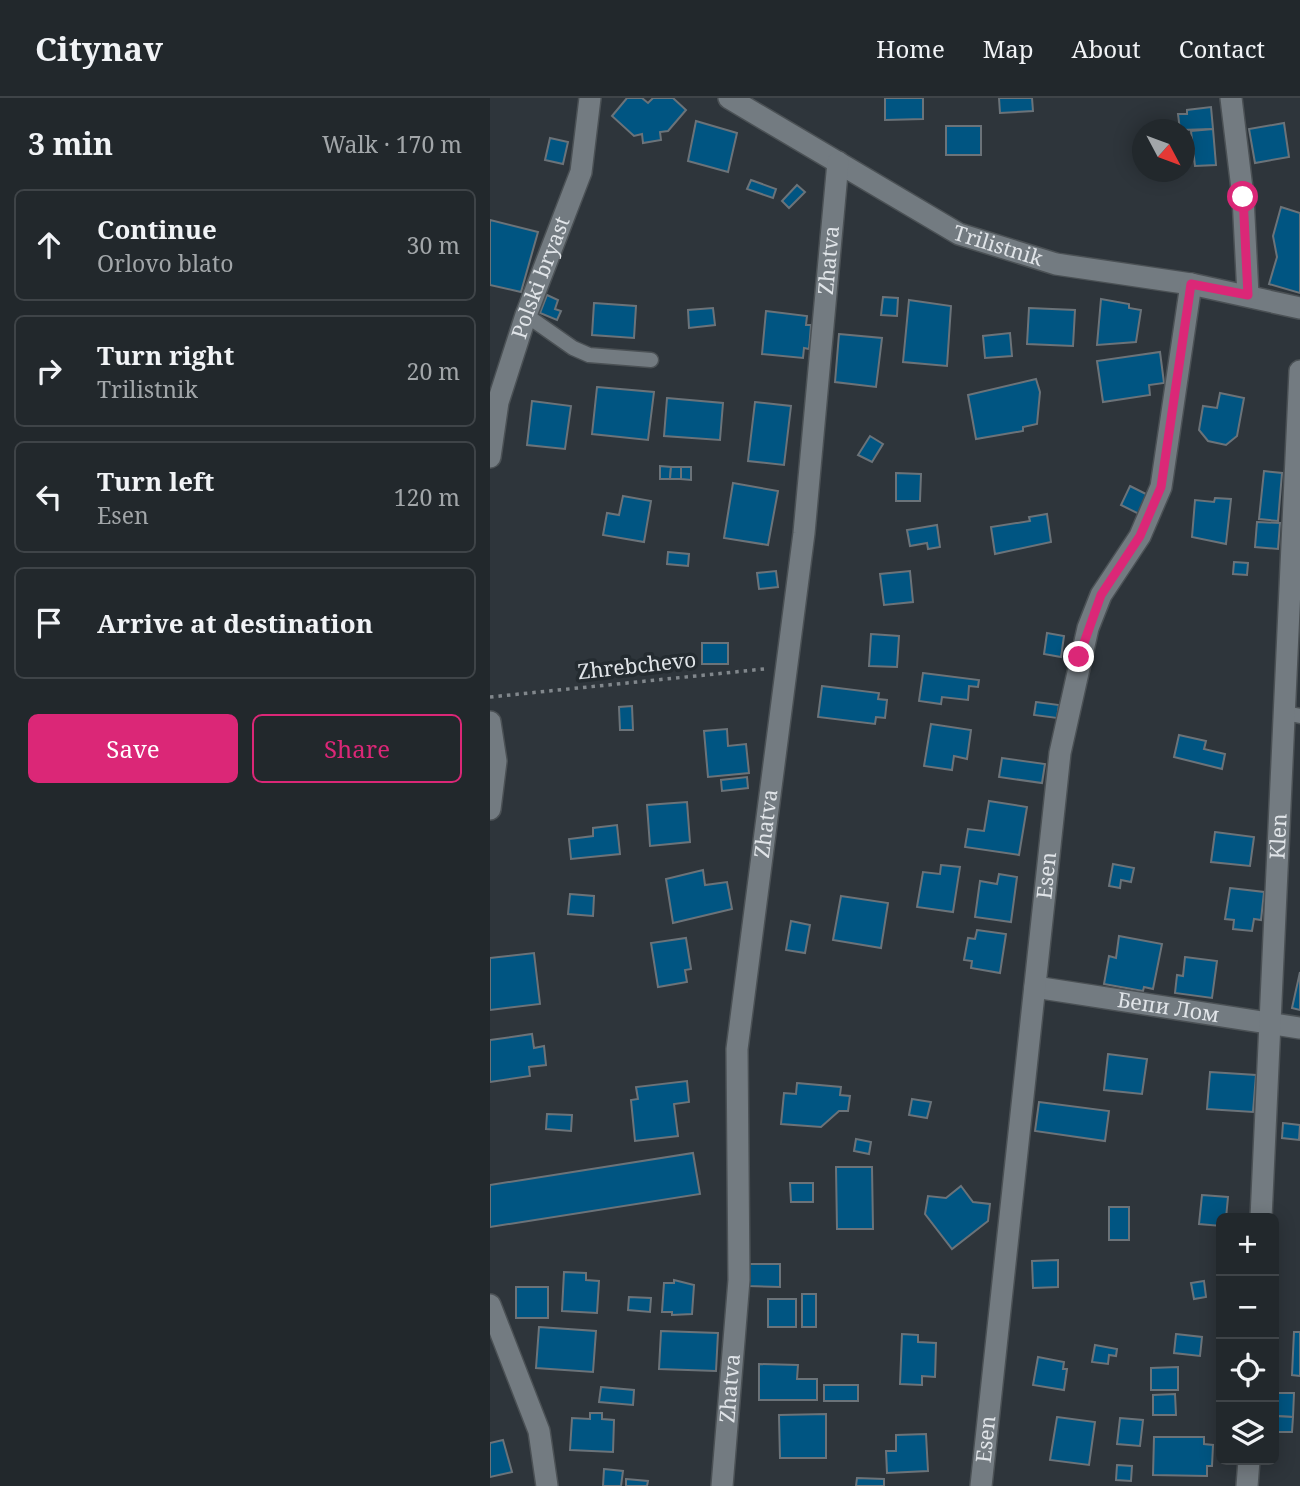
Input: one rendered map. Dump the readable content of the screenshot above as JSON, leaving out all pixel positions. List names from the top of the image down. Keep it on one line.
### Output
{"streets":{"street":["Trilistnik","Zhatva","Polski bryast","Klen","Esen","Бепи Лом"],"path":["Zhrebchevo"]},"crossings":[["Trilistnik","Zhatva"],["Trilistnik","Esen"],["Zhatva","Zhrebchevo"],["Klen","Бепи Лом"],["Esen","Бепи Лом"]],"north":"bottom right","page":{"header":"Citynav","nav":["Home","Map","About","Contact"],"heading":["3 min","Walk · 170 m"],"list":[["Continue","Orlovo blato","30 m"],["Turn right","Trilistnik","20 m"],["Turn left","Esen","120 m"],"Arrive at destination"],"buttons":["Save","Share"],"map_buttons":["+","−"]}}
